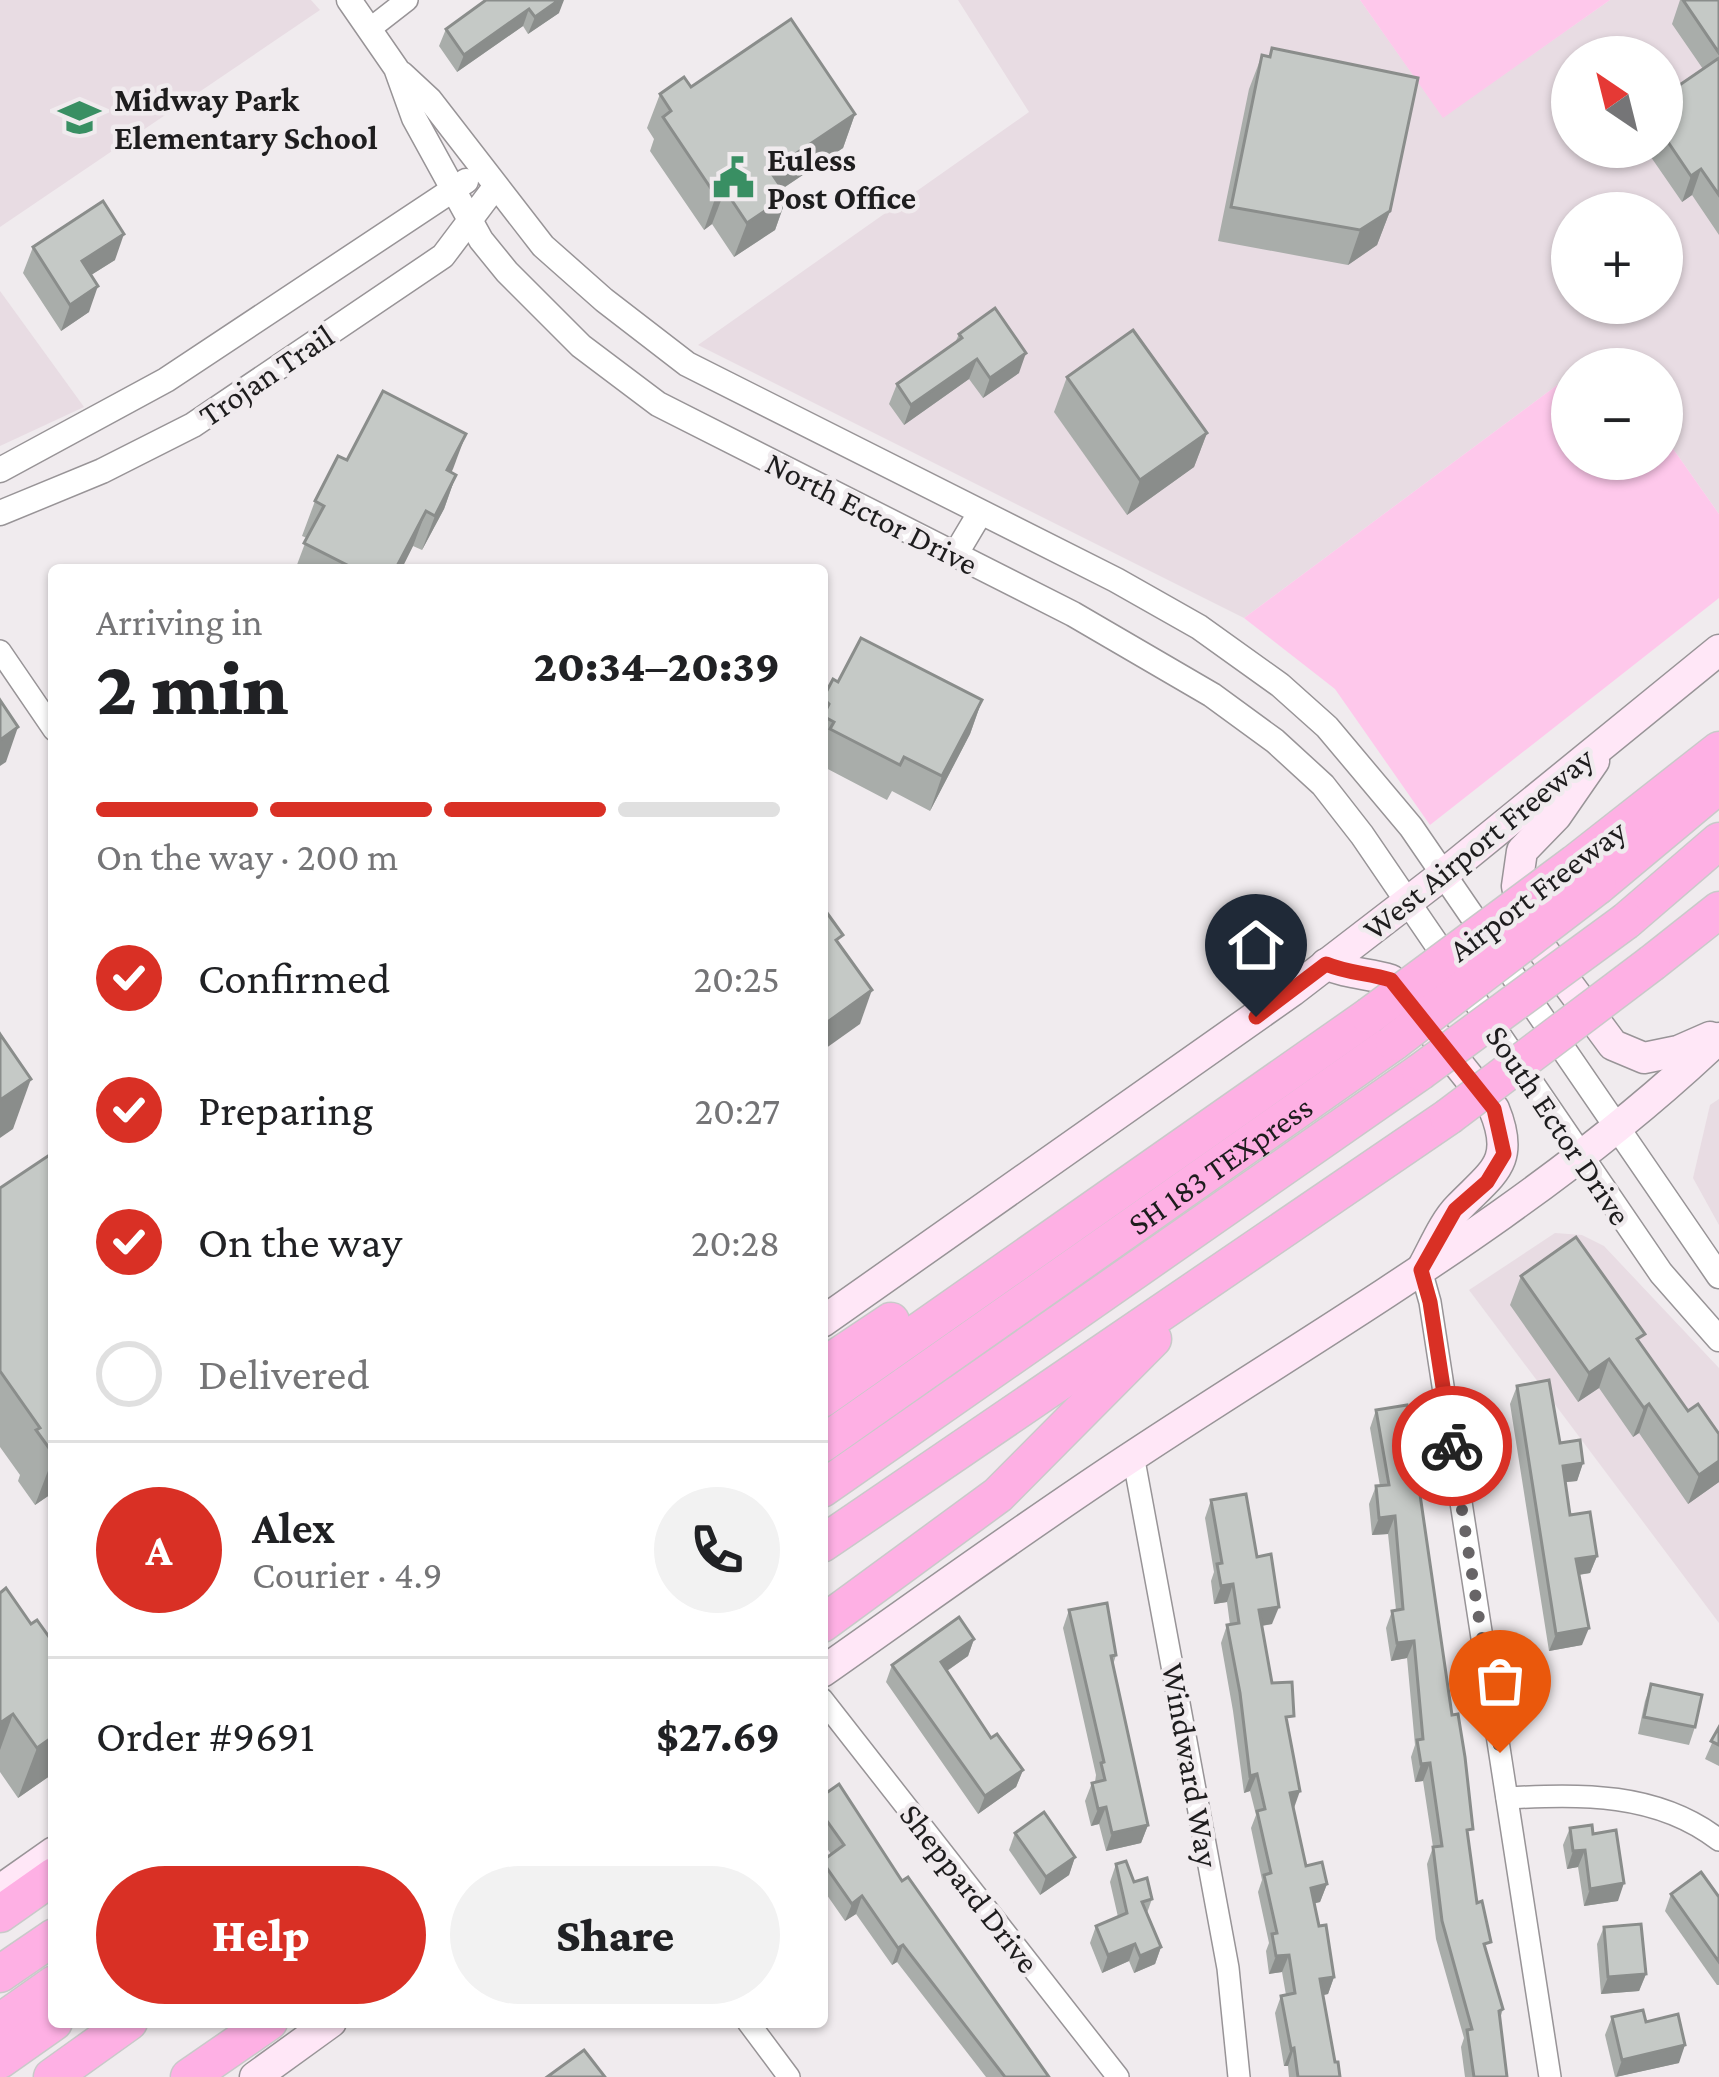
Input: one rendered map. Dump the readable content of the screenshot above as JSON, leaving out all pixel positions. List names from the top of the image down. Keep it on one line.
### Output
{"streets":{"highway":["Airport Freeway","SH 183 TEXpress"],"main road":["West Airport Freeway"],"street":["Trojan Trail","North Ector Drive","South Ector Drive","Windward Way","Sheppard Drive"]},"crossings":[["Trojan Trail","North Ector Drive"],["North Ector Drive","West Airport Freeway"],["North Ector Drive","South Ector Drive"],["West Airport Freeway","South Ector Drive"],["Airport Freeway","SH 183 TEXpress"]],"places":{"school or university":["Midway Park Elementary School"],"public building":["Euless Post Office"]},"north":"top left","page":{"map_buttons":["+","−"],"heading":["2 min","Arriving in","20:34–20:39"],"panel":["Alex","Courier · 4.9","Order #9691","$27.69"],"bar":"On the way · 200 m","list":[["Confirmed","20:25"],["Preparing","20:27"],["On the way","20:28"],"Delivered"],"round":"A","buttons":["Help","Share"]}}
